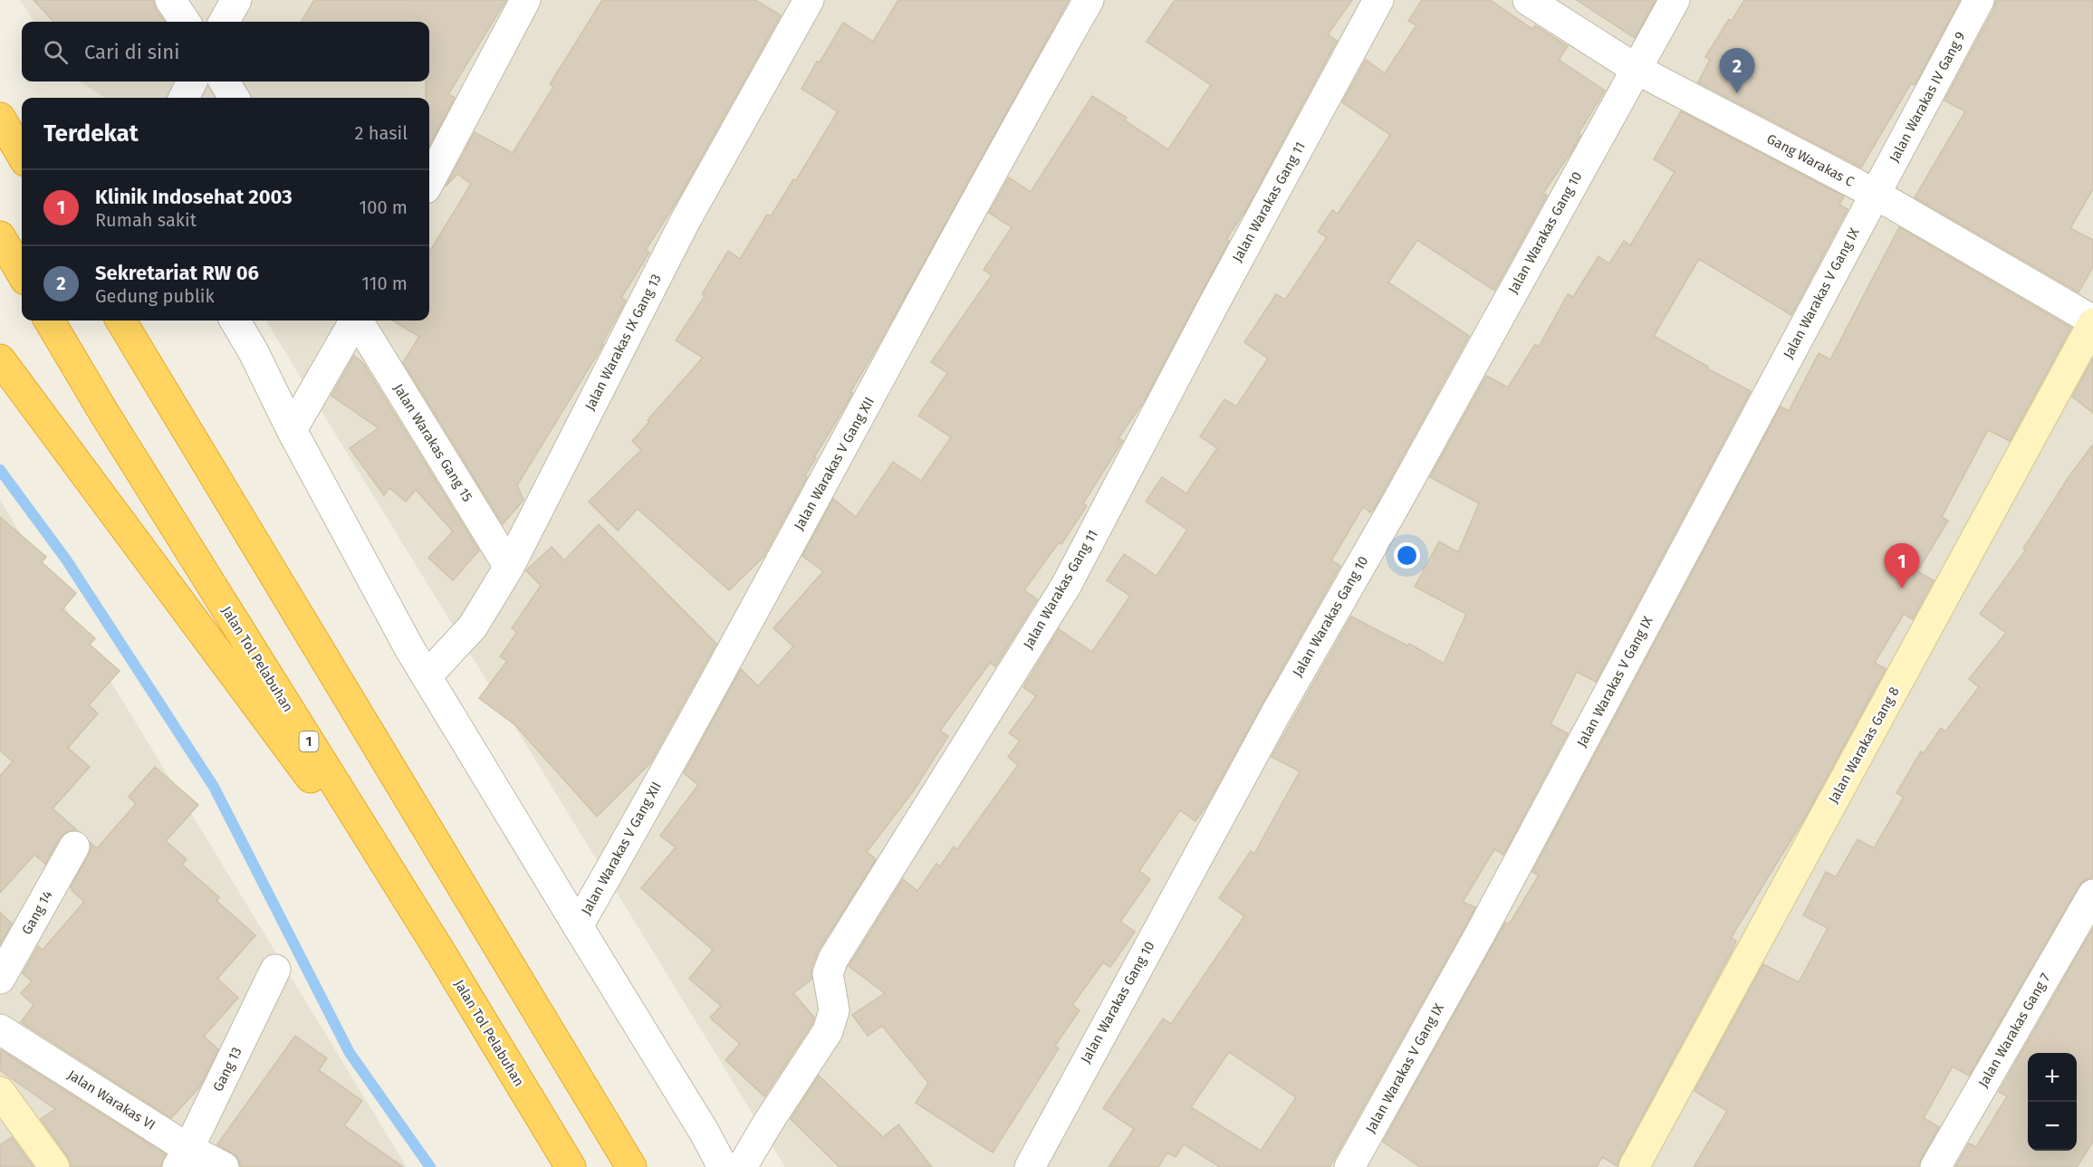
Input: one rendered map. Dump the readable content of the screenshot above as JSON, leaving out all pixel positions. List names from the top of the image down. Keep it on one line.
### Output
{"streets":{"highway":["Jalan Tol Pelabuhan","1"],"street":["Jalan Warakas IV Gang 9","Gang Warakas C","Jalan Warakas Gang 11","Jalan Warakas Gang 10","Jalan Warakas V Gang IX","Jalan Warakas IX Gang 13","Jalan Warakas Gang 15","Jalan Warakas V Gang XII","Jalan Warakas Gang 8","Gang 14","Jalan Warakas Gang 7","Gang 13","Jalan Warakas VI"]},"crossings":[["Jalan Warakas IV Gang 9","Gang Warakas C"],["Jalan Warakas IV Gang 9","Jalan Warakas V Gang IX"],["Gang Warakas C","Jalan Warakas Gang 10"],["Gang Warakas C","Jalan Warakas V Gang IX"],["Gang Warakas C","Jalan Warakas Gang 8"],["Jalan Warakas IX Gang 13","Jalan Warakas Gang 15"],["Gang 13","Jalan Warakas VI"]],"page":{"search":"Cari di sini","pins":["2","1"],"heading":["Terdekat","2 hasil"],"list":[{"mark":"1","name":"Klinik Indosehat 2003","note":"Rumah sakit","value":"100 m"},{"mark":"2","name":"Sekretariat RW 06","note":"Gedung publik","value":"110 m"}],"map_buttons":["+","−"]}}
